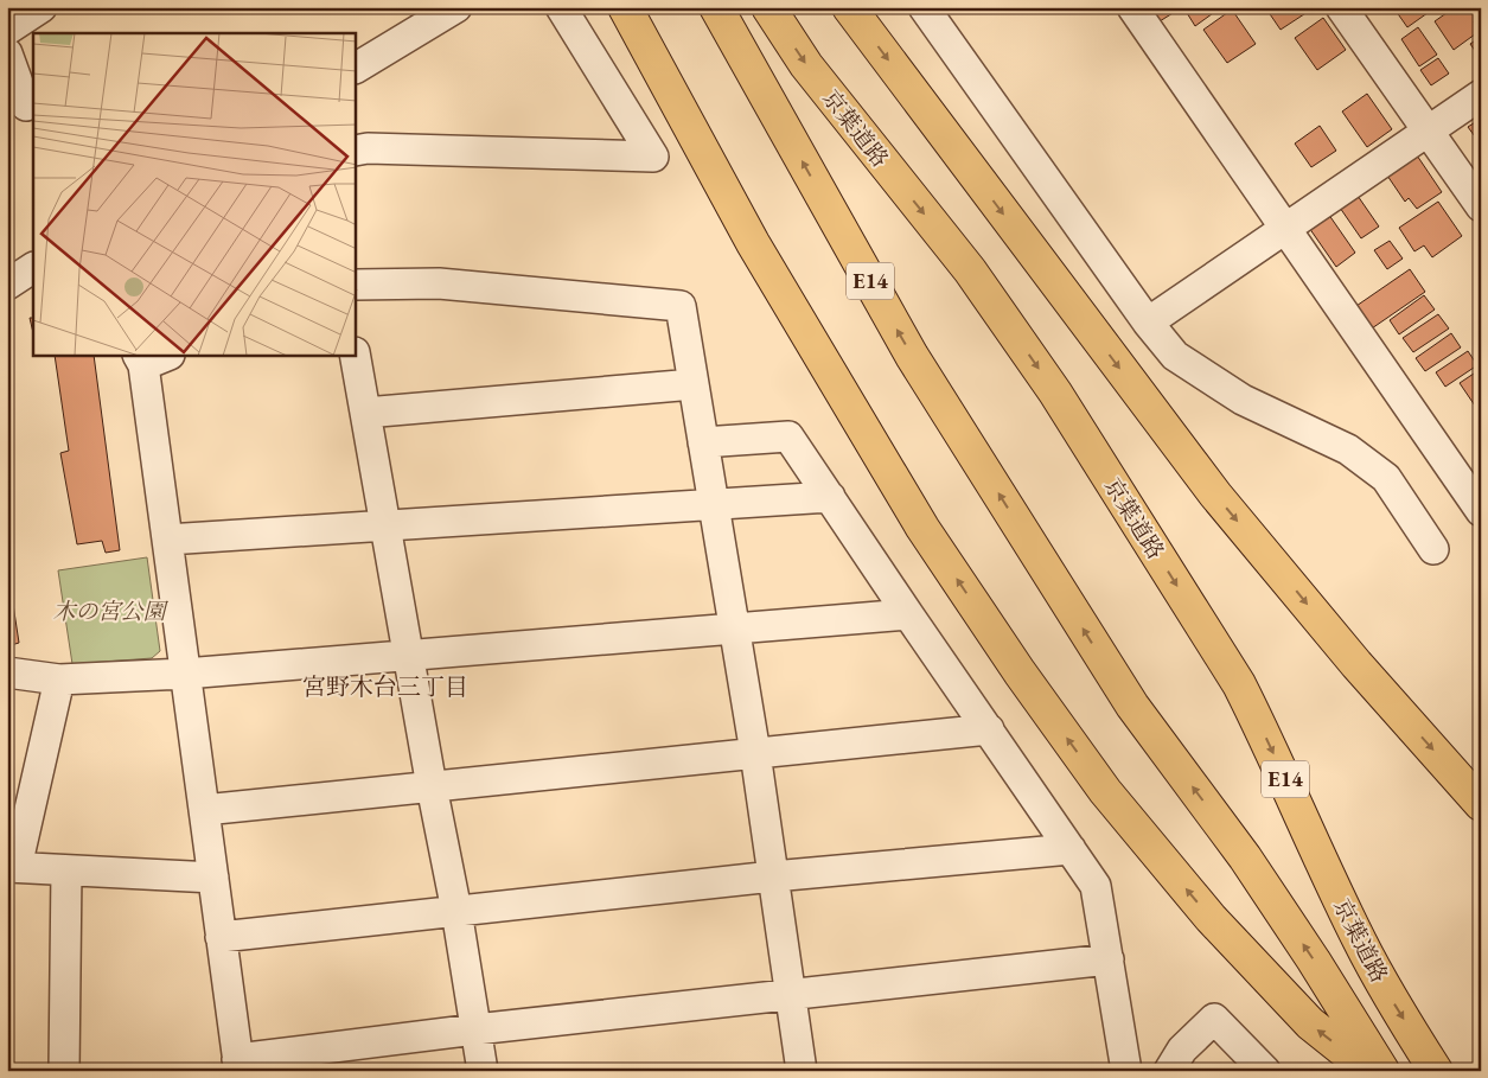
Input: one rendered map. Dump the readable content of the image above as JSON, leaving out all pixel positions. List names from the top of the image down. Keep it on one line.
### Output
{"streets":{"highway":["京葉道路","E14"]},"districts":["宮野木台三丁目"],"parks":["木の宮公園"]}
